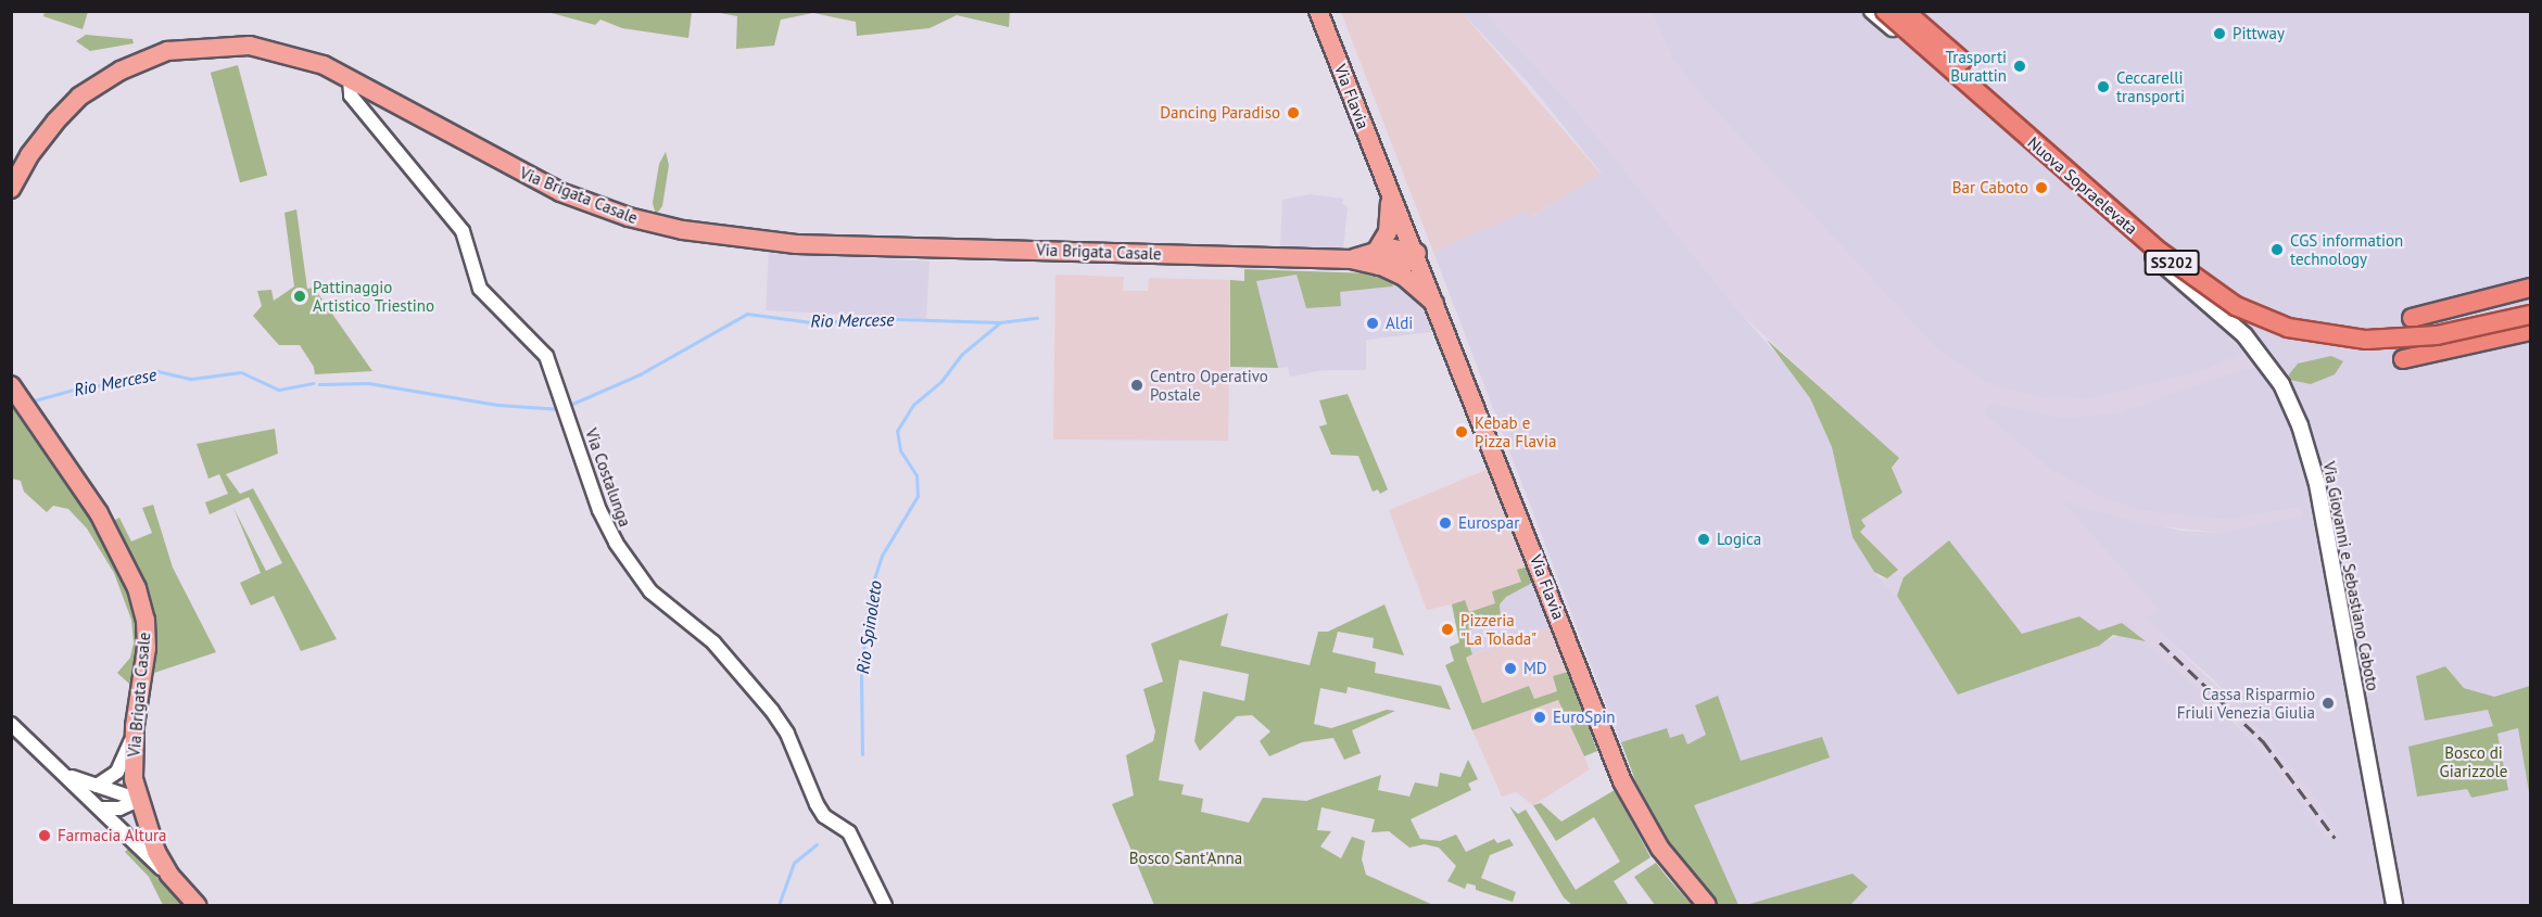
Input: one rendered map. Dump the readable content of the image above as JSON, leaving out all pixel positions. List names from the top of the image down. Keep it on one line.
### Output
{"streets":{"highway":["Nuova Sopraelevata","SS202"],"main road":["Via Flavia","Via Brigata Casale","Via Giovanni e Sebastiano Caboto"],"street":["Via Costalunga"]},"crossings":[["Via Flavia","Via Brigata Casale"],["Nuova Sopraelevata","Via Giovanni e Sebastiano Caboto"],["Via Brigata Casale","Via Costalunga"]],"water":["Rio Mercese","Rio Spinoleto"],"parks":["Bosco di Giarizzole","Bosco Sant'Anna"],"places":["Pittway","Trasporti Burattin","Ceccarelli transporti","Dancing Paradiso","Bar Caboto","CGS information technology","Pattinaggio Artistico Triestino","Aldi","Centro Operativo Postale","Kebab e Pizza Flavia","Eurospar","Logica","Pizzeria \"La Tolada\"","MD","Cassa Risparmio Friuli Venezia Giulia","EuroSpin","Farmacia Altura"]}
